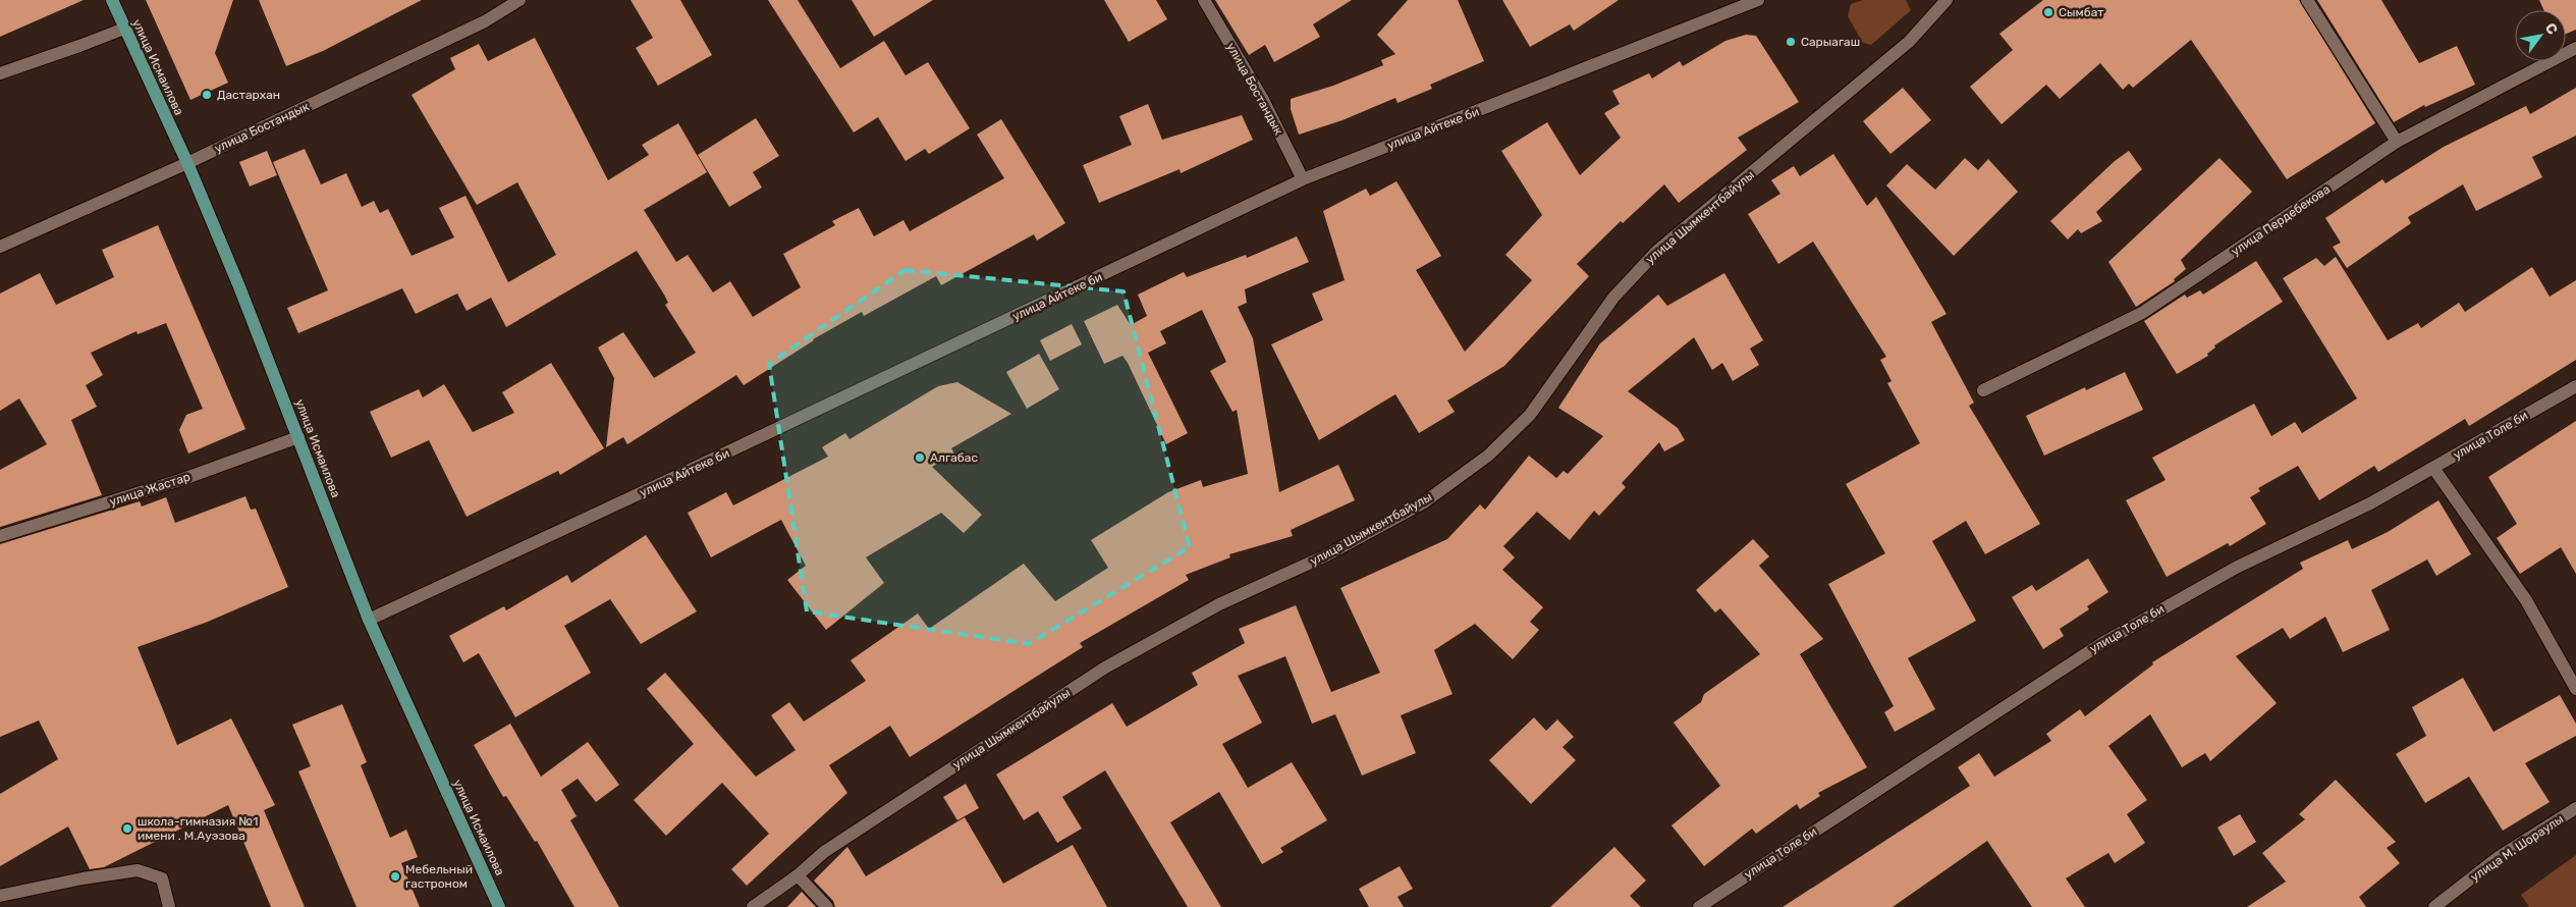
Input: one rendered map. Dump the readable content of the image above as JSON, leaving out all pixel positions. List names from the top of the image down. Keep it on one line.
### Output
{"streets":{"main road":["улица Исмаилова"],"street":["улица Бостандык","улица Айтеке би","улица Шымкентбайулы","улица Пердебекова","улица Толе би","улица Жастар","улица М. Шораулы"]},"crossings":[["улица Исмаилова","улица Бостандык"],["улица Исмаилова","улица Айтеке би"],["улица Исмаилова","улица Жастар"],["улица Бостандык","улица Айтеке би"]],"places":["Сымбат","Сарыагаш","Дастархан","Алгабас","школа-гимназия №1 имени . М.Ауэзова","Мебельный гастроном"],"north":"top right"}
